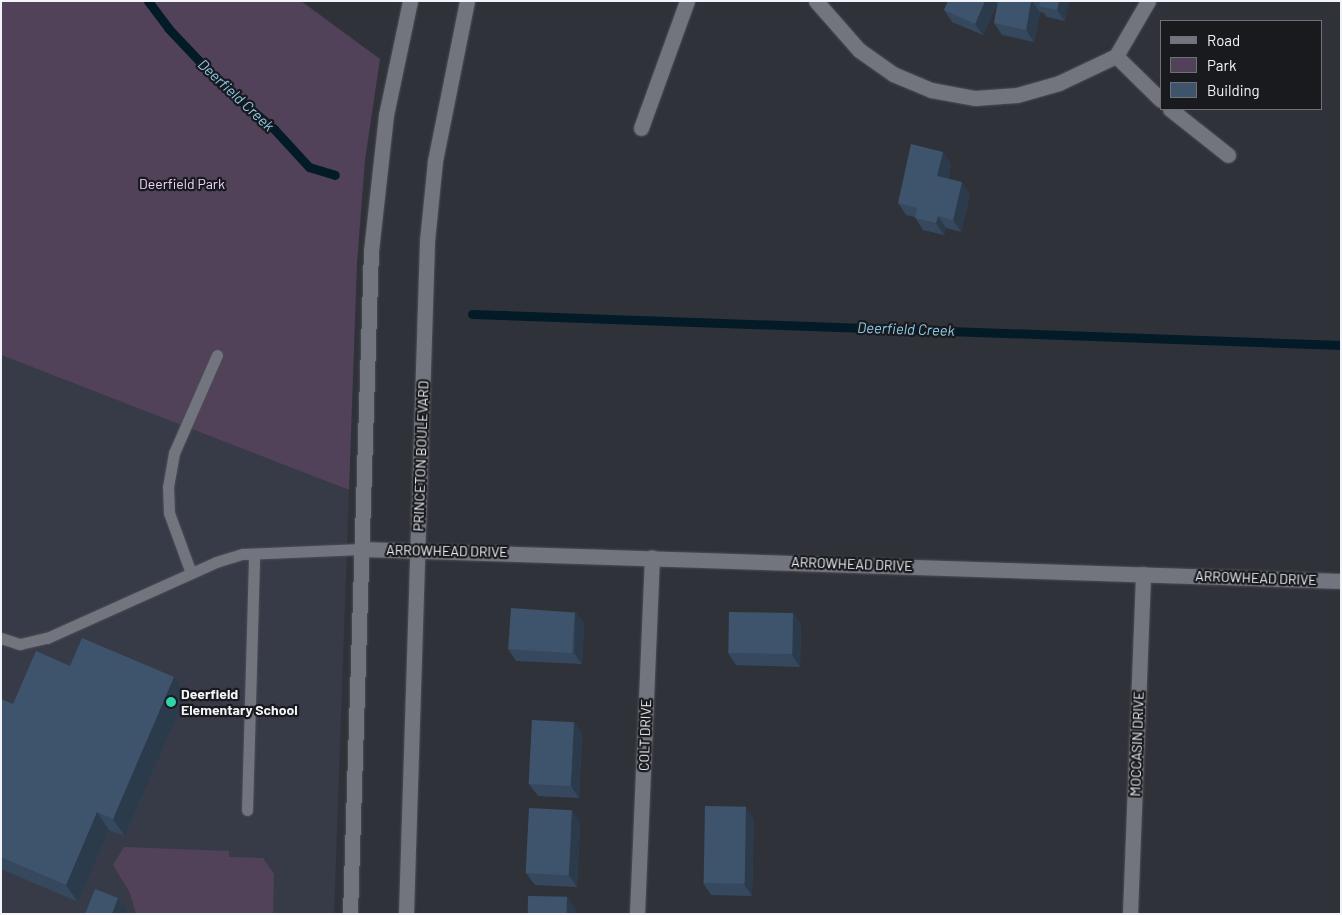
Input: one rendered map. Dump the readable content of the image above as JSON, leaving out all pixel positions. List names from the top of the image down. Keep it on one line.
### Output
{"streets":{"street":["PRINCETON BOULEVARD","ARROWHEAD DRIVE","COLT DRIVE","MOCCASIN DRIVE"]},"crossings":[["PRINCETON BOULEVARD","ARROWHEAD DRIVE"],["ARROWHEAD DRIVE","COLT DRIVE"],["ARROWHEAD DRIVE","MOCCASIN DRIVE"]],"water":["Deerfield Creek"],"parks":["Deerfield Park"],"places":["Deerfield Elementary School"],"legend":["Road","Park","Building"]}
